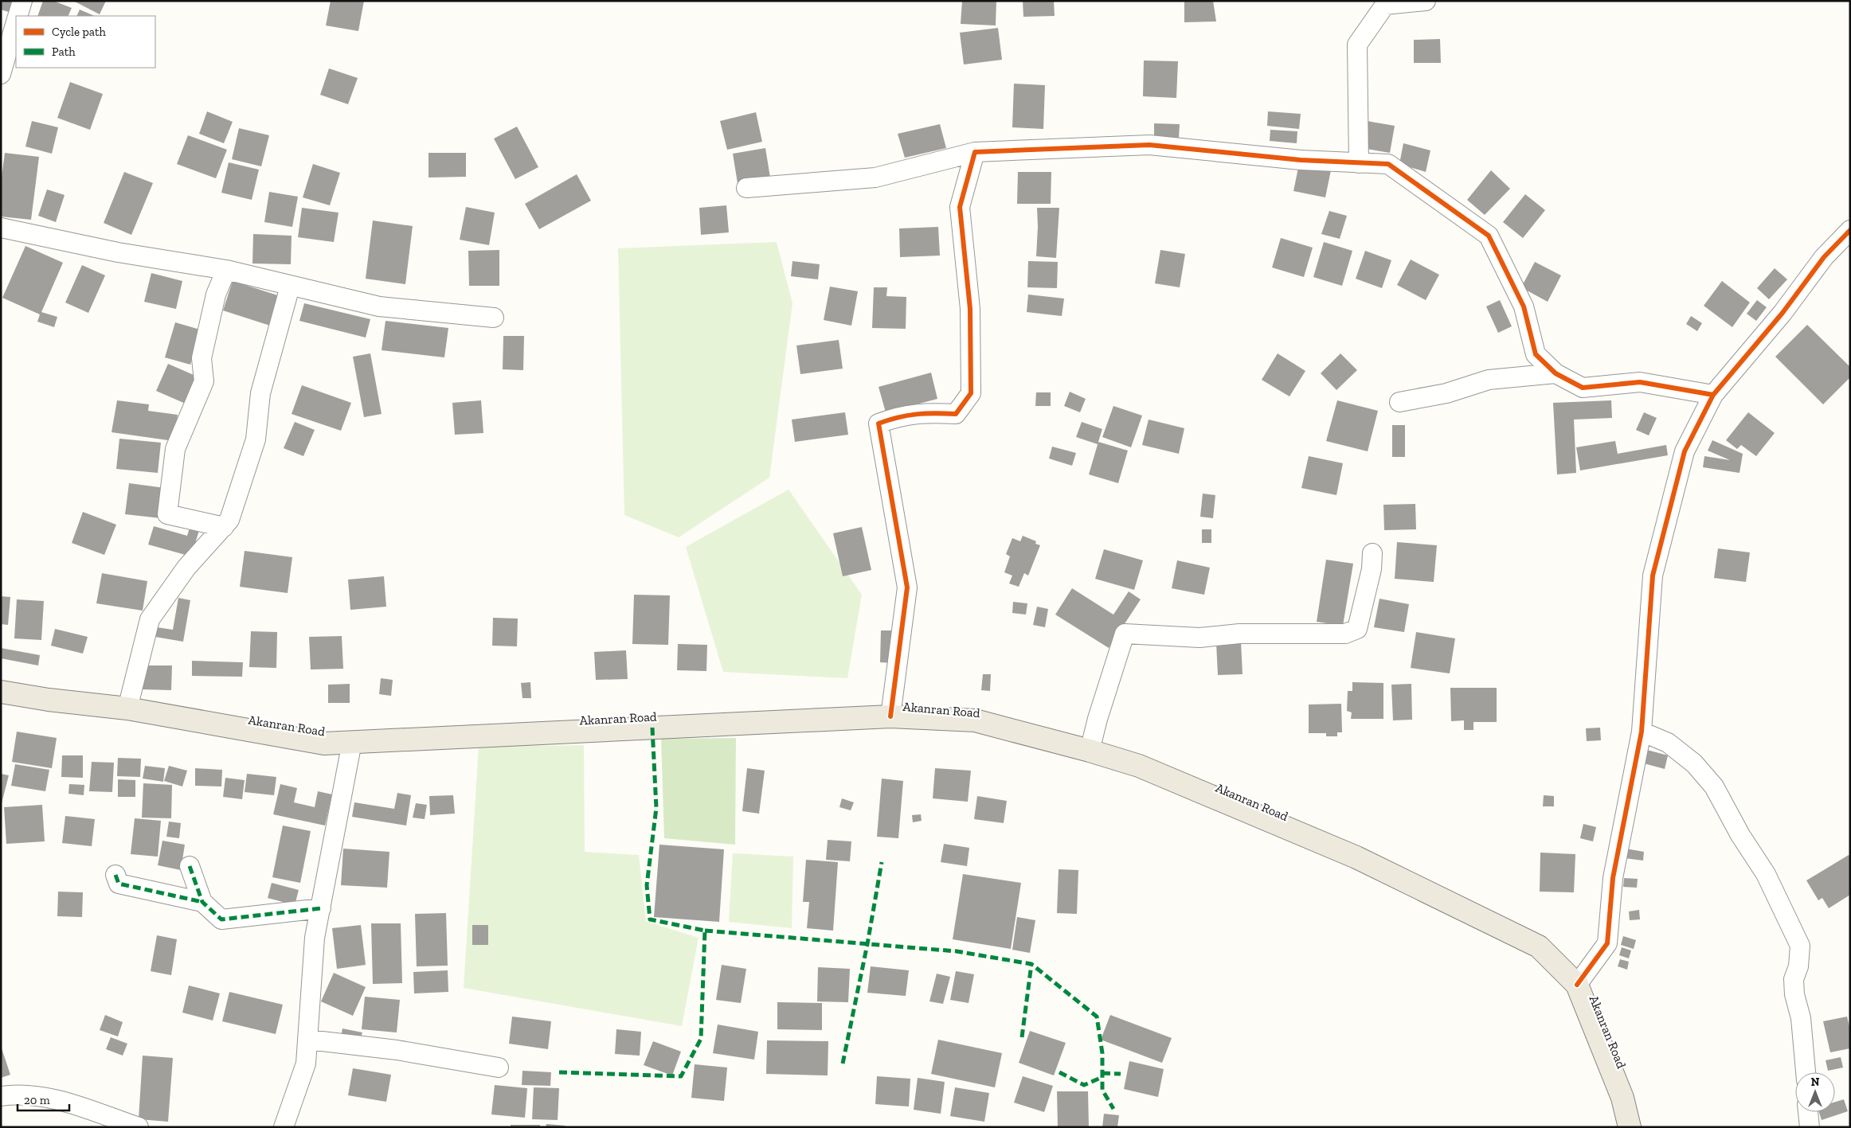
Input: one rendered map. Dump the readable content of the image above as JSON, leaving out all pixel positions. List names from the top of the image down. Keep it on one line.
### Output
{"streets":{"main road":["Akanran Road"]},"legend":["Cycle path","Path"],"scale_bar":"20 m","north":"top"}
